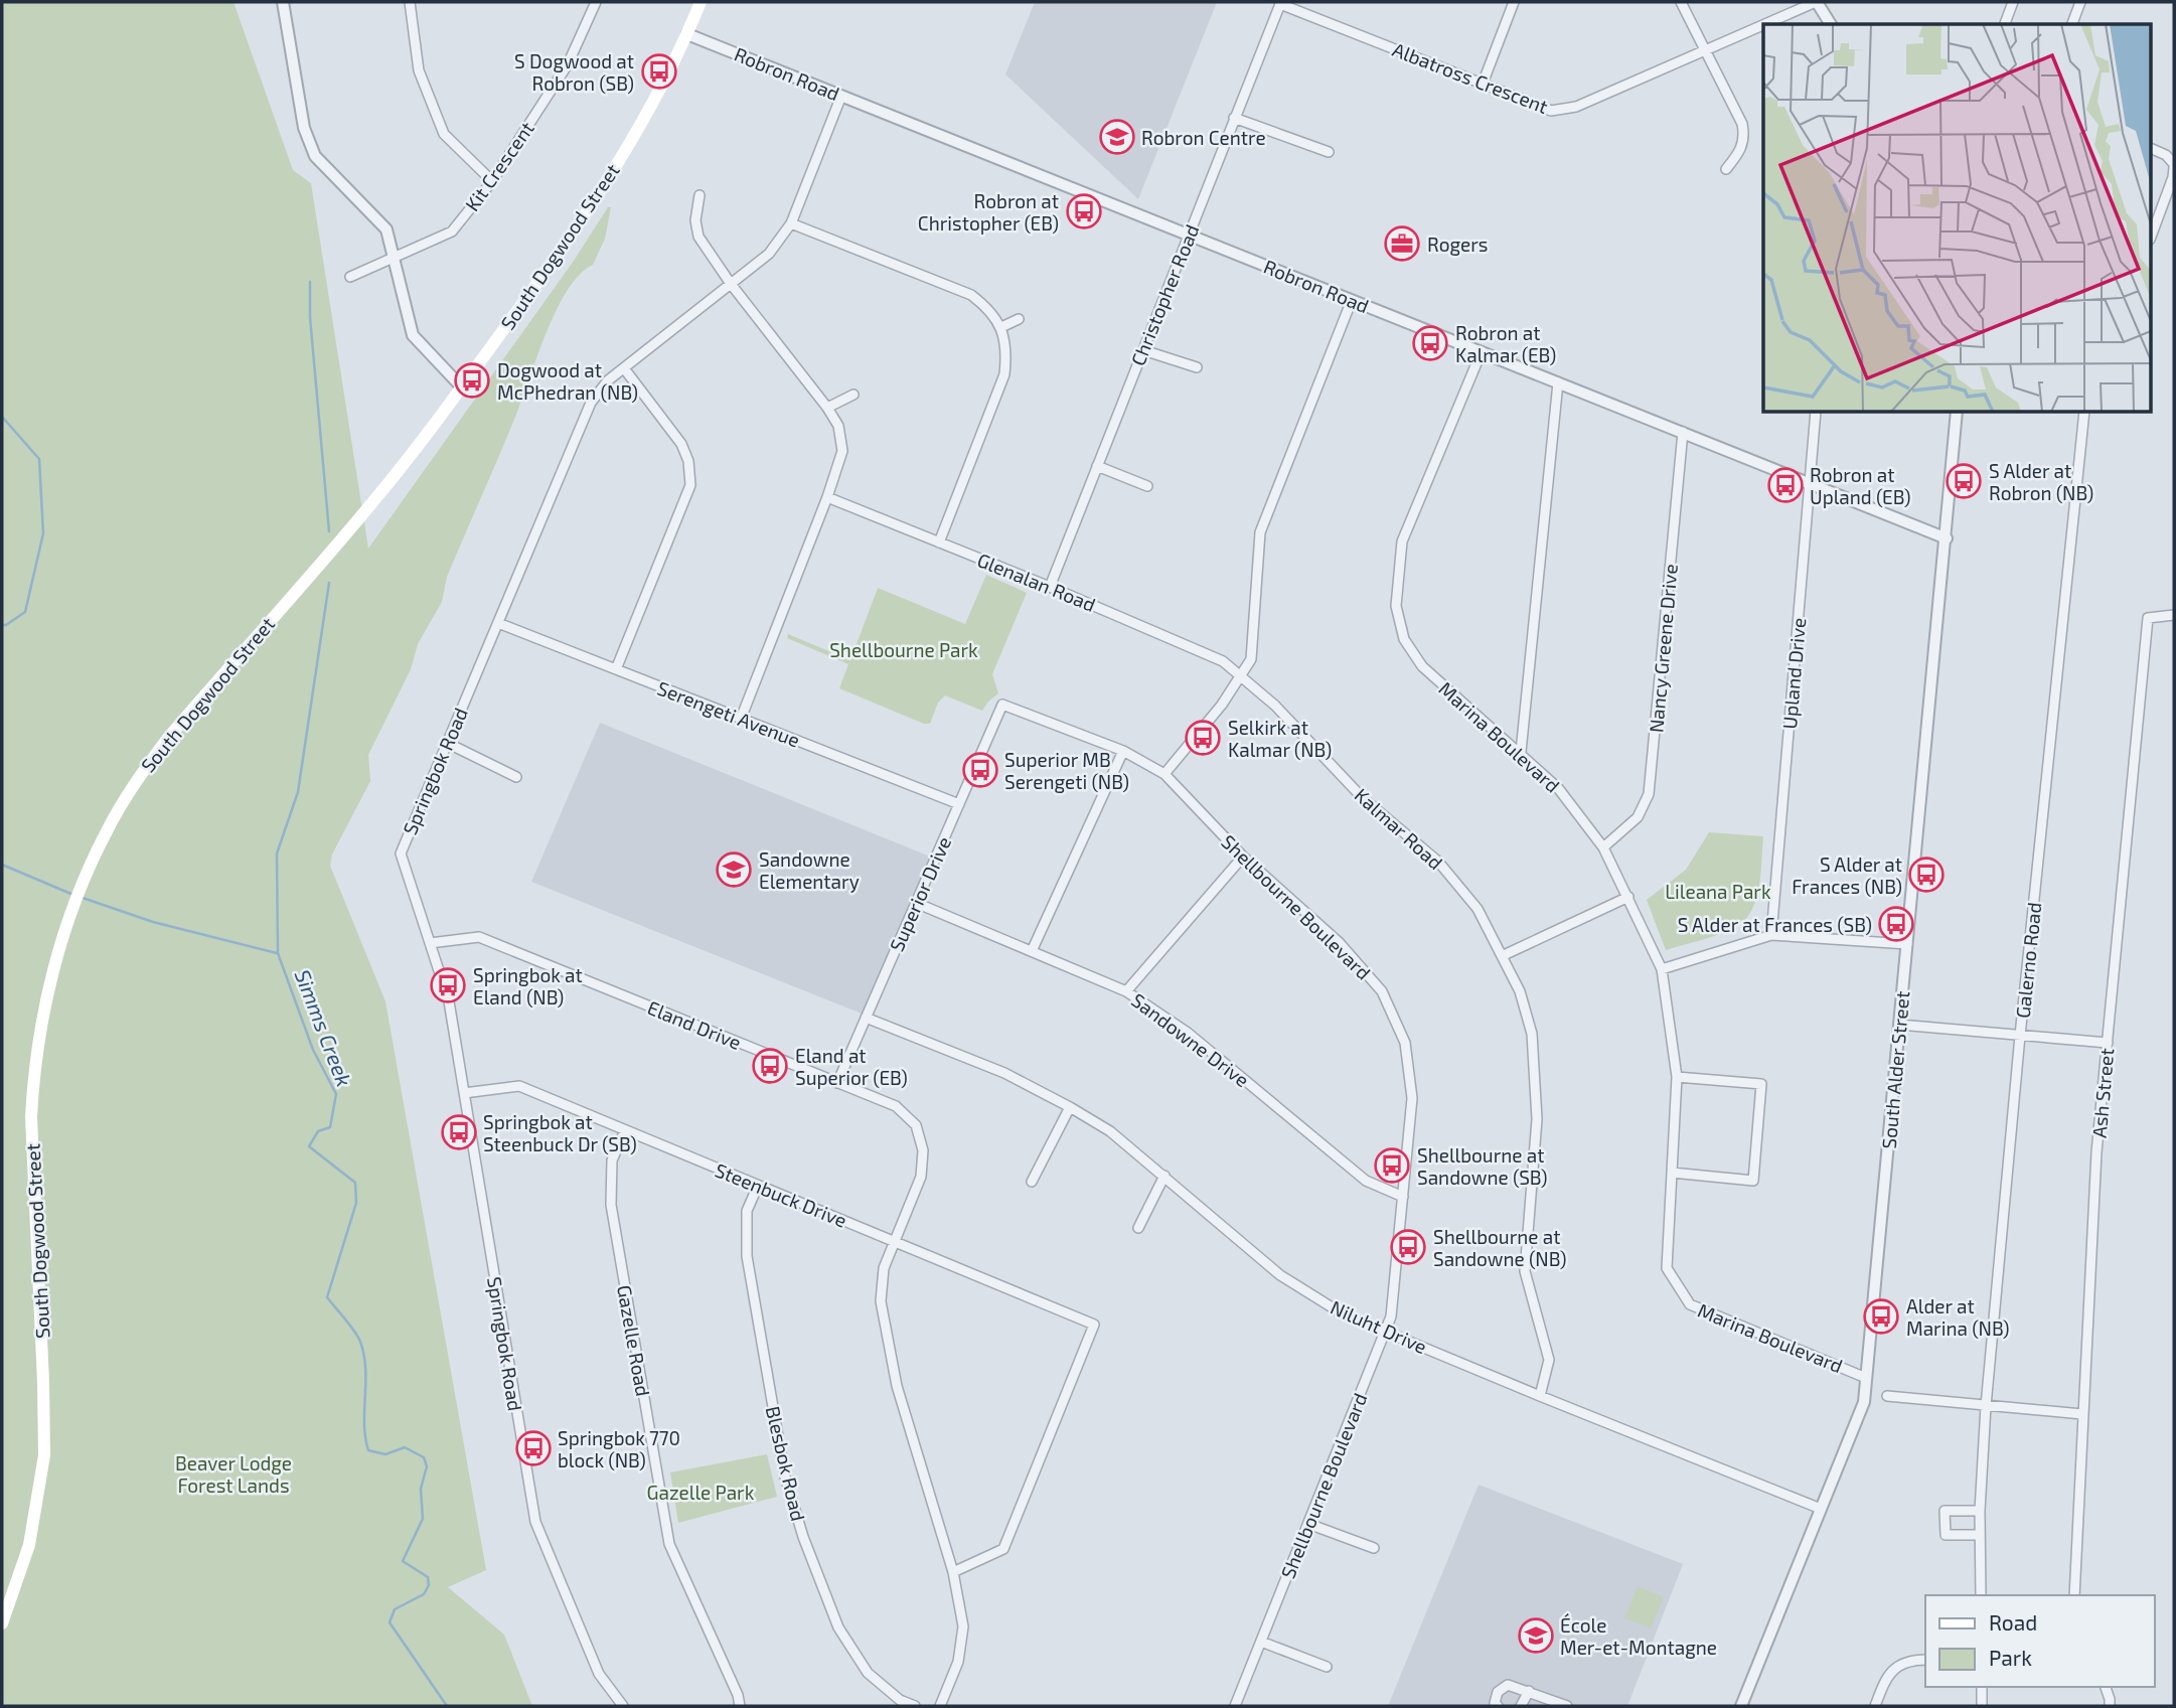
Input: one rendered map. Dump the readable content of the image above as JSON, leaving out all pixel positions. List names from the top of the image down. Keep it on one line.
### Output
{"streets":{"main road":["South Dogwood Street"],"street":["Robron Road","Albatross Crescent","Kit Crescent","Christopher Road","Glenalan Road","Nancy Greene Drive","Upland Drive","Serengeti Avenue","Marina Boulevard","Springbok Road","Kalmar Road","Superior Drive","Shellbourne Boulevard","Galerno Road","Eland Drive","Sandowne Drive","South Alder Street","Ash Street","Steenbuck Drive","Niluht Drive","Gazelle Road","Blesbok Road"]},"crossings":[["Robron Road","South Dogwood Street"],["Robron Road","Christopher Road"],["Robron Road","Nancy Greene Drive"],["Robron Road","Upland Drive"],["Robron Road","Marina Boulevard"],["Robron Road","Springbok Road"],["Robron Road","South Alder Street"],["Albatross Crescent","Christopher Road"],["Christopher Road","Glenalan Road"],["Glenalan Road","Kalmar Road"],["Nancy Greene Drive","Marina Boulevard"],["Serengeti Avenue","Springbok Road"],["Serengeti Avenue","Superior Drive"],["Marina Boulevard","South Alder Street"],["Springbok Road","Eland Drive"],["Springbok Road","Steenbuck Drive"],["Kalmar Road","Niluht Drive"],["Superior Drive","Shellbourne Boulevard"],["Superior Drive","Eland Drive"],["Superior Drive","Sandowne Drive"],["Superior Drive","Niluht Drive"],["Shellbourne Boulevard","Sandowne Drive"],["Shellbourne Boulevard","Niluht Drive"],["Eland Drive","Steenbuck Drive"],["South Alder Street","Niluht Drive"],["Steenbuck Drive","Gazelle Road"],["Steenbuck Drive","Blesbok Road"]],"water":["Simms Creek"],"parks":["Shellbourne Park","Lileana Park","Beaver Lodge Forest Lands","Gazelle Park"],"places":{"bus stop":["S Dogwood at Robron (SB)","Robron at Christopher (EB)","Robron at Kalmar (EB)","Dogwood at McPhedran (NB)","S Alder at Robron (NB)","Robron at Upland (EB)","Selkirk at Kalmar (NB)","Superior MB Serengeti (NB)","S Alder at Frances (NB)","S Alder at Frances (SB)","Springbok at Eland (NB)","Eland at Superior (EB)","Springbok at Steenbuck Dr (SB)","Shellbourne at Sandowne (SB)","Shellbourne at Sandowne (NB)","Alder at Marina (NB)","Springbok 770 block (NB)"],"school or university":["Robron Centre","Sandowne Elementary","École Mer-et-Montagne"],"office":["Rogers"]},"legend":["Road","Park"]}
